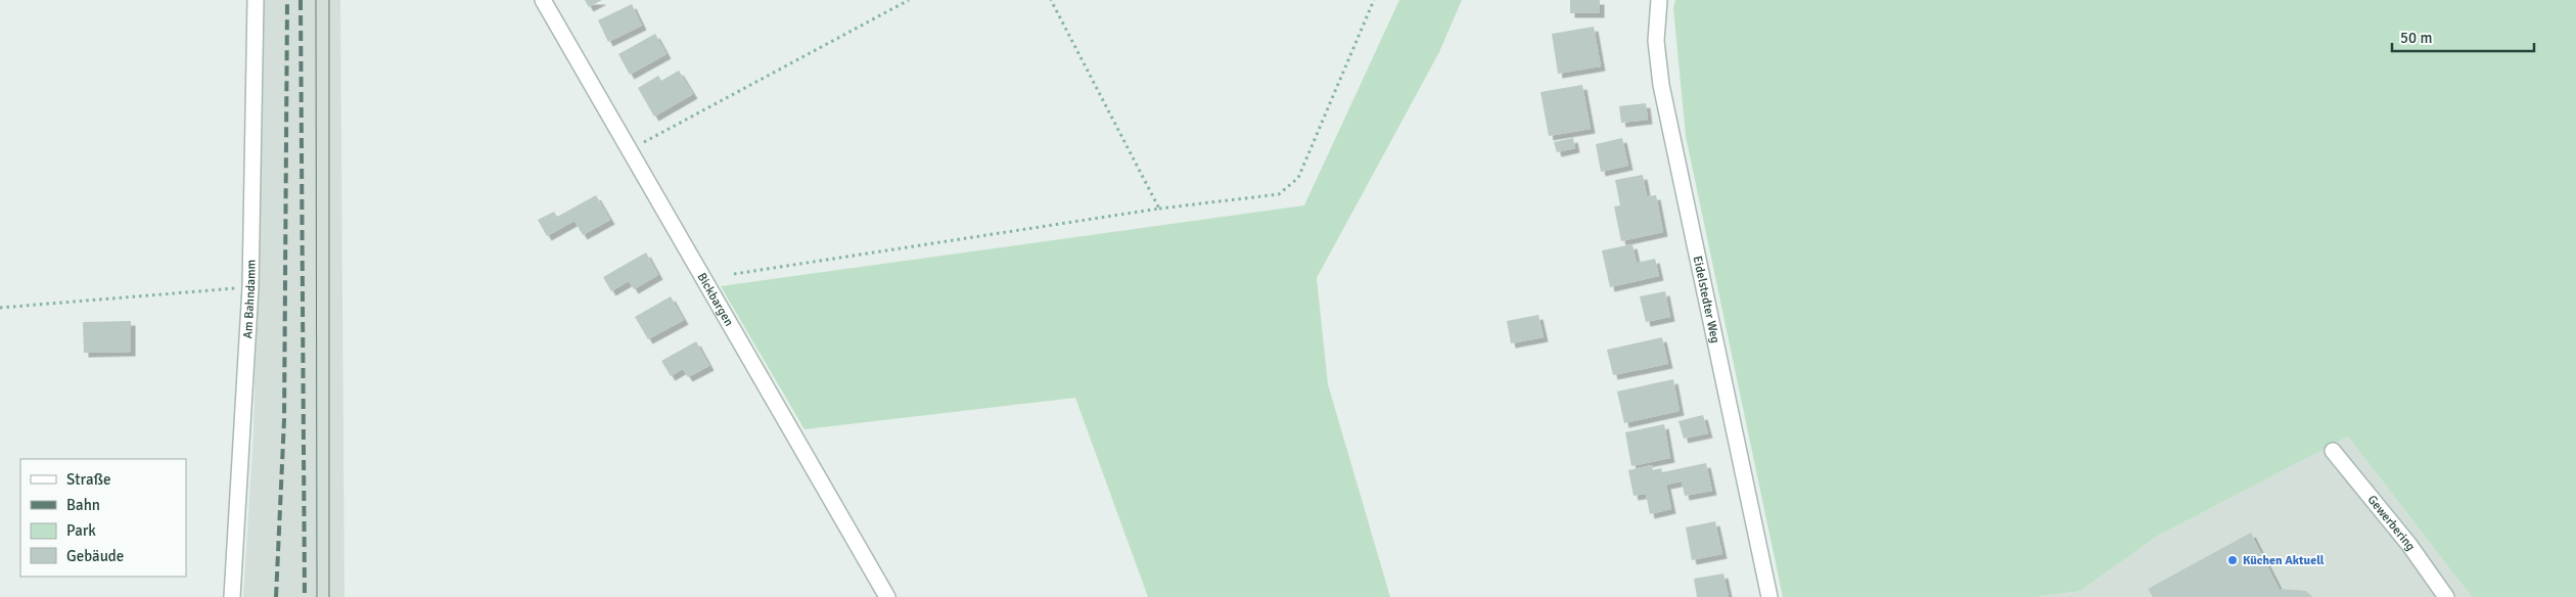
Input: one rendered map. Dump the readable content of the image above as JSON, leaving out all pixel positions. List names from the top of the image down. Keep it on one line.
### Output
{"streets":{"street":["Am Bahndamm","Bickbargen","Eidelstedter Weg","Gewerbering"]},"places":["Küchen Aktuell"],"legend":["Straße","Bahn","Park","Gebäude"],"scale_bar":"50 m"}
